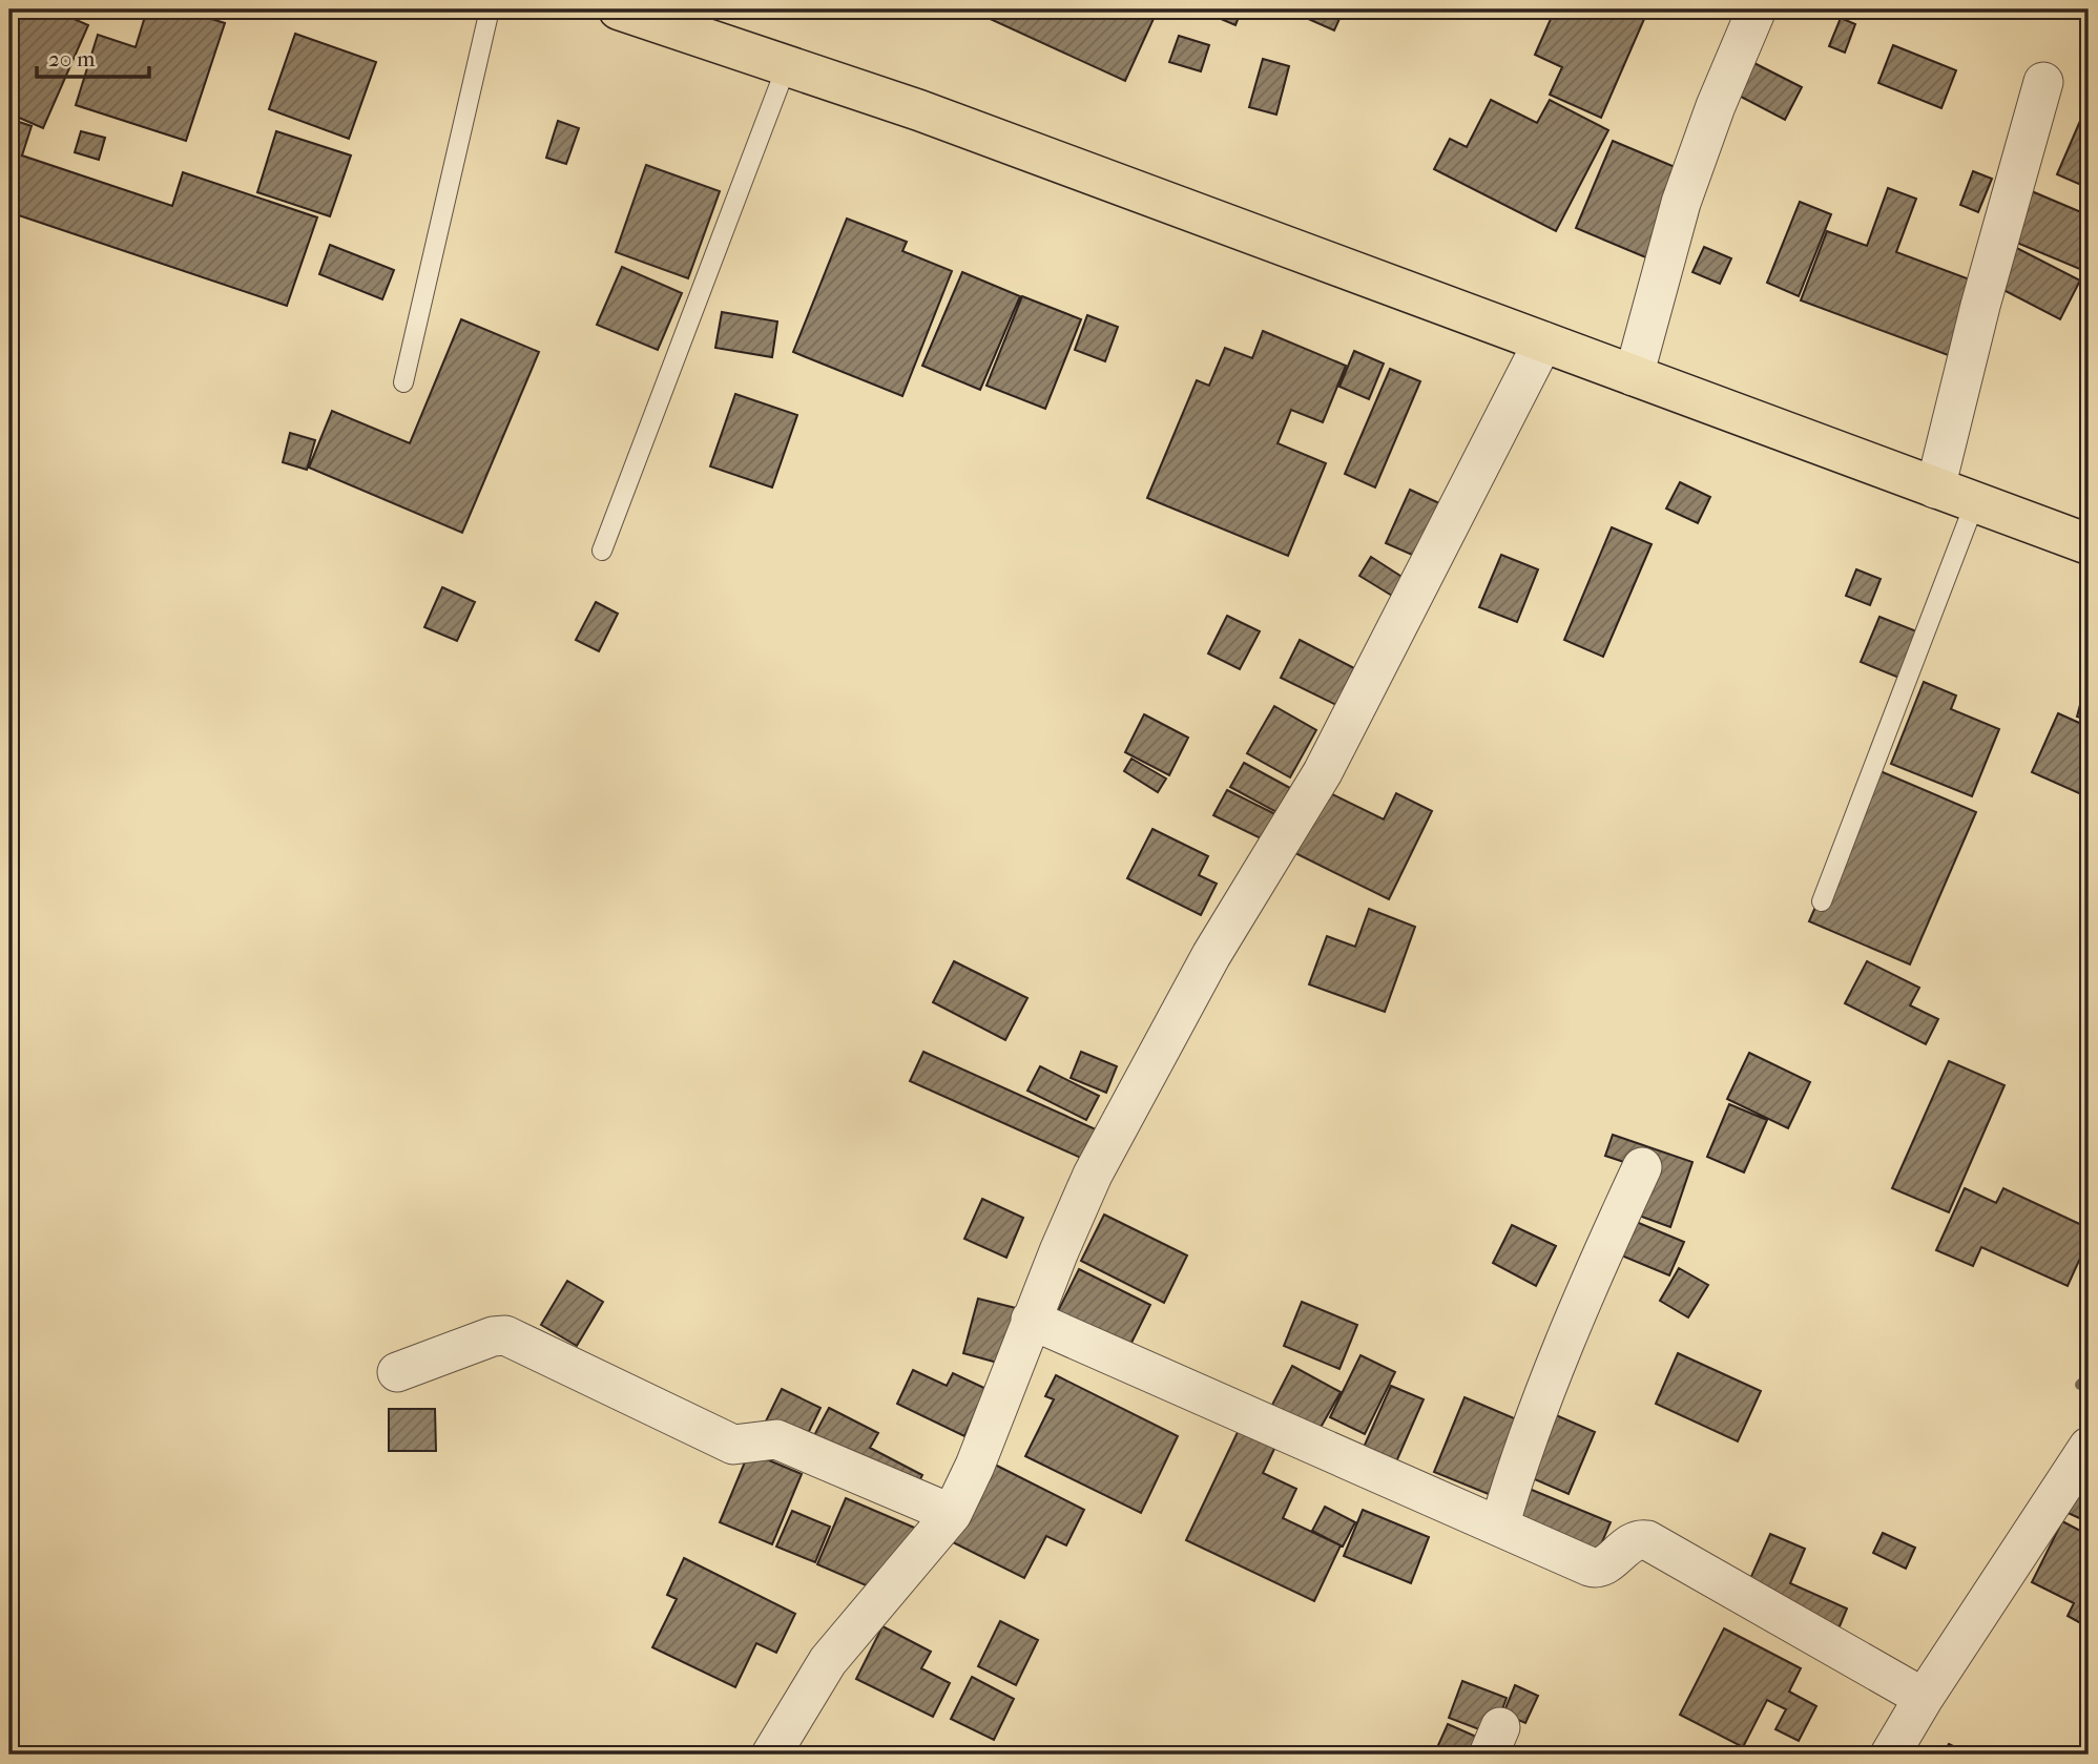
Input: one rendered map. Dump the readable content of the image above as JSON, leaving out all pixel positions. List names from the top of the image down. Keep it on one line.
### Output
{"scale_bar":"20 m"}
